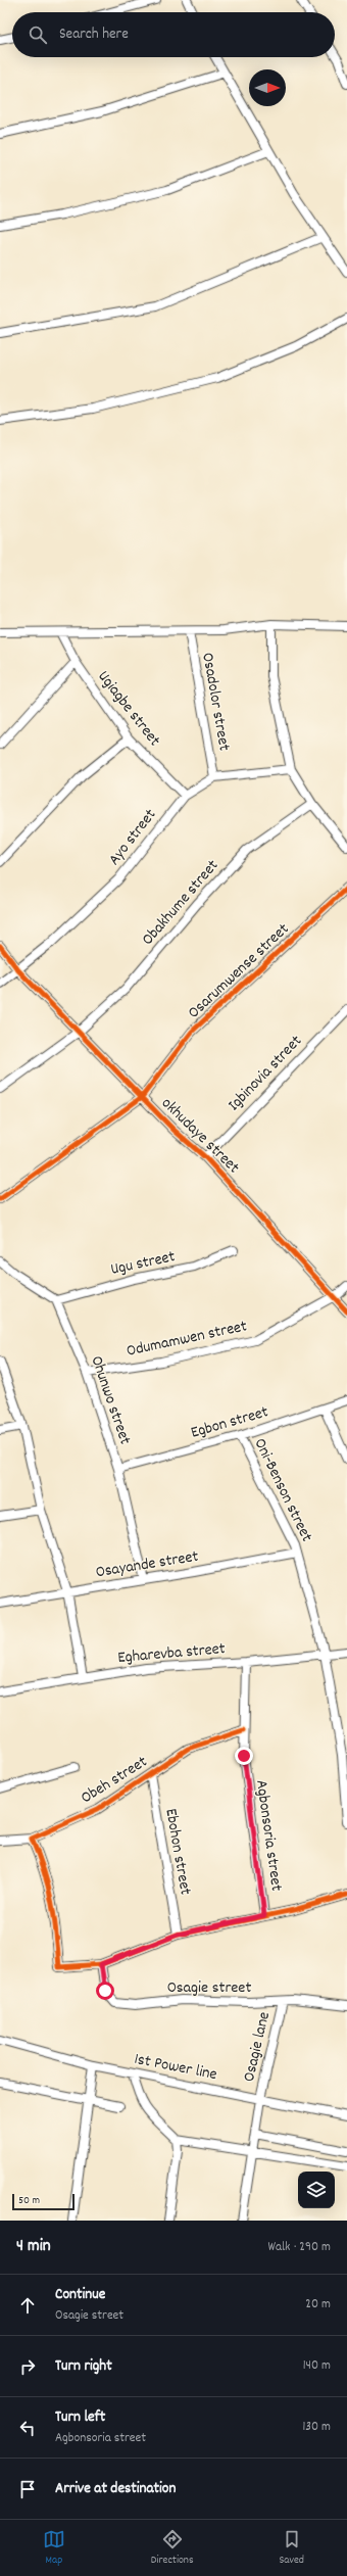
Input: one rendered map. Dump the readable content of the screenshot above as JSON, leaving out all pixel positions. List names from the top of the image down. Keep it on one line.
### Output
{"streets":{"street":["Osadolor street","Ugiagbe street","Ayo street","Obakhume street","Osarumwense street","Igbinovia street","okhudaye street","Ugu street","Odumamwen street","Ohunwo street","Egbon street","Oni-Benson street","Osayande street","Egharevba street","Obeh street","Agbonsoria street","Ebohon street","Osagie street","Osagie lane","1st Power line"]},"crossings":[["Osadolor street","Ayo street"],["Ugiagbe street","Ayo street"],["Ayo street","okhudaye street"],["Obakhume street","okhudaye street"],["Osarumwense street","okhudaye street"],["Igbinovia street","okhudaye street"],["okhudaye street","Odumamwen street"],["Ugu street","Ohunwo street"],["Odumamwen street","Ohunwo street"],["Ohunwo street","Egbon street"],["Ohunwo street","Osayande street"],["Egbon street","Oni-Benson street"],["Oni-Benson street","Osayande street"],["Oni-Benson street","Egharevba street"],["Egharevba street","Agbonsoria street"],["Obeh street","Agbonsoria street"],["Obeh street","Ebohon street"],["Osagie street","Osagie lane"],["Osagie lane","1st Power line"]],"scale_bar":"50 m","north":"right","page":{"search":"Search here","scale":"50 m","heading":["4 min","Walk · 290 m"],"list":[["Continue","Osagie street","20 m"],["Turn right","140 m"],["Turn left","Agbonsoria street","130 m"],"Arrive at destination"],"nav":["Map","Directions","Saved"]}}
